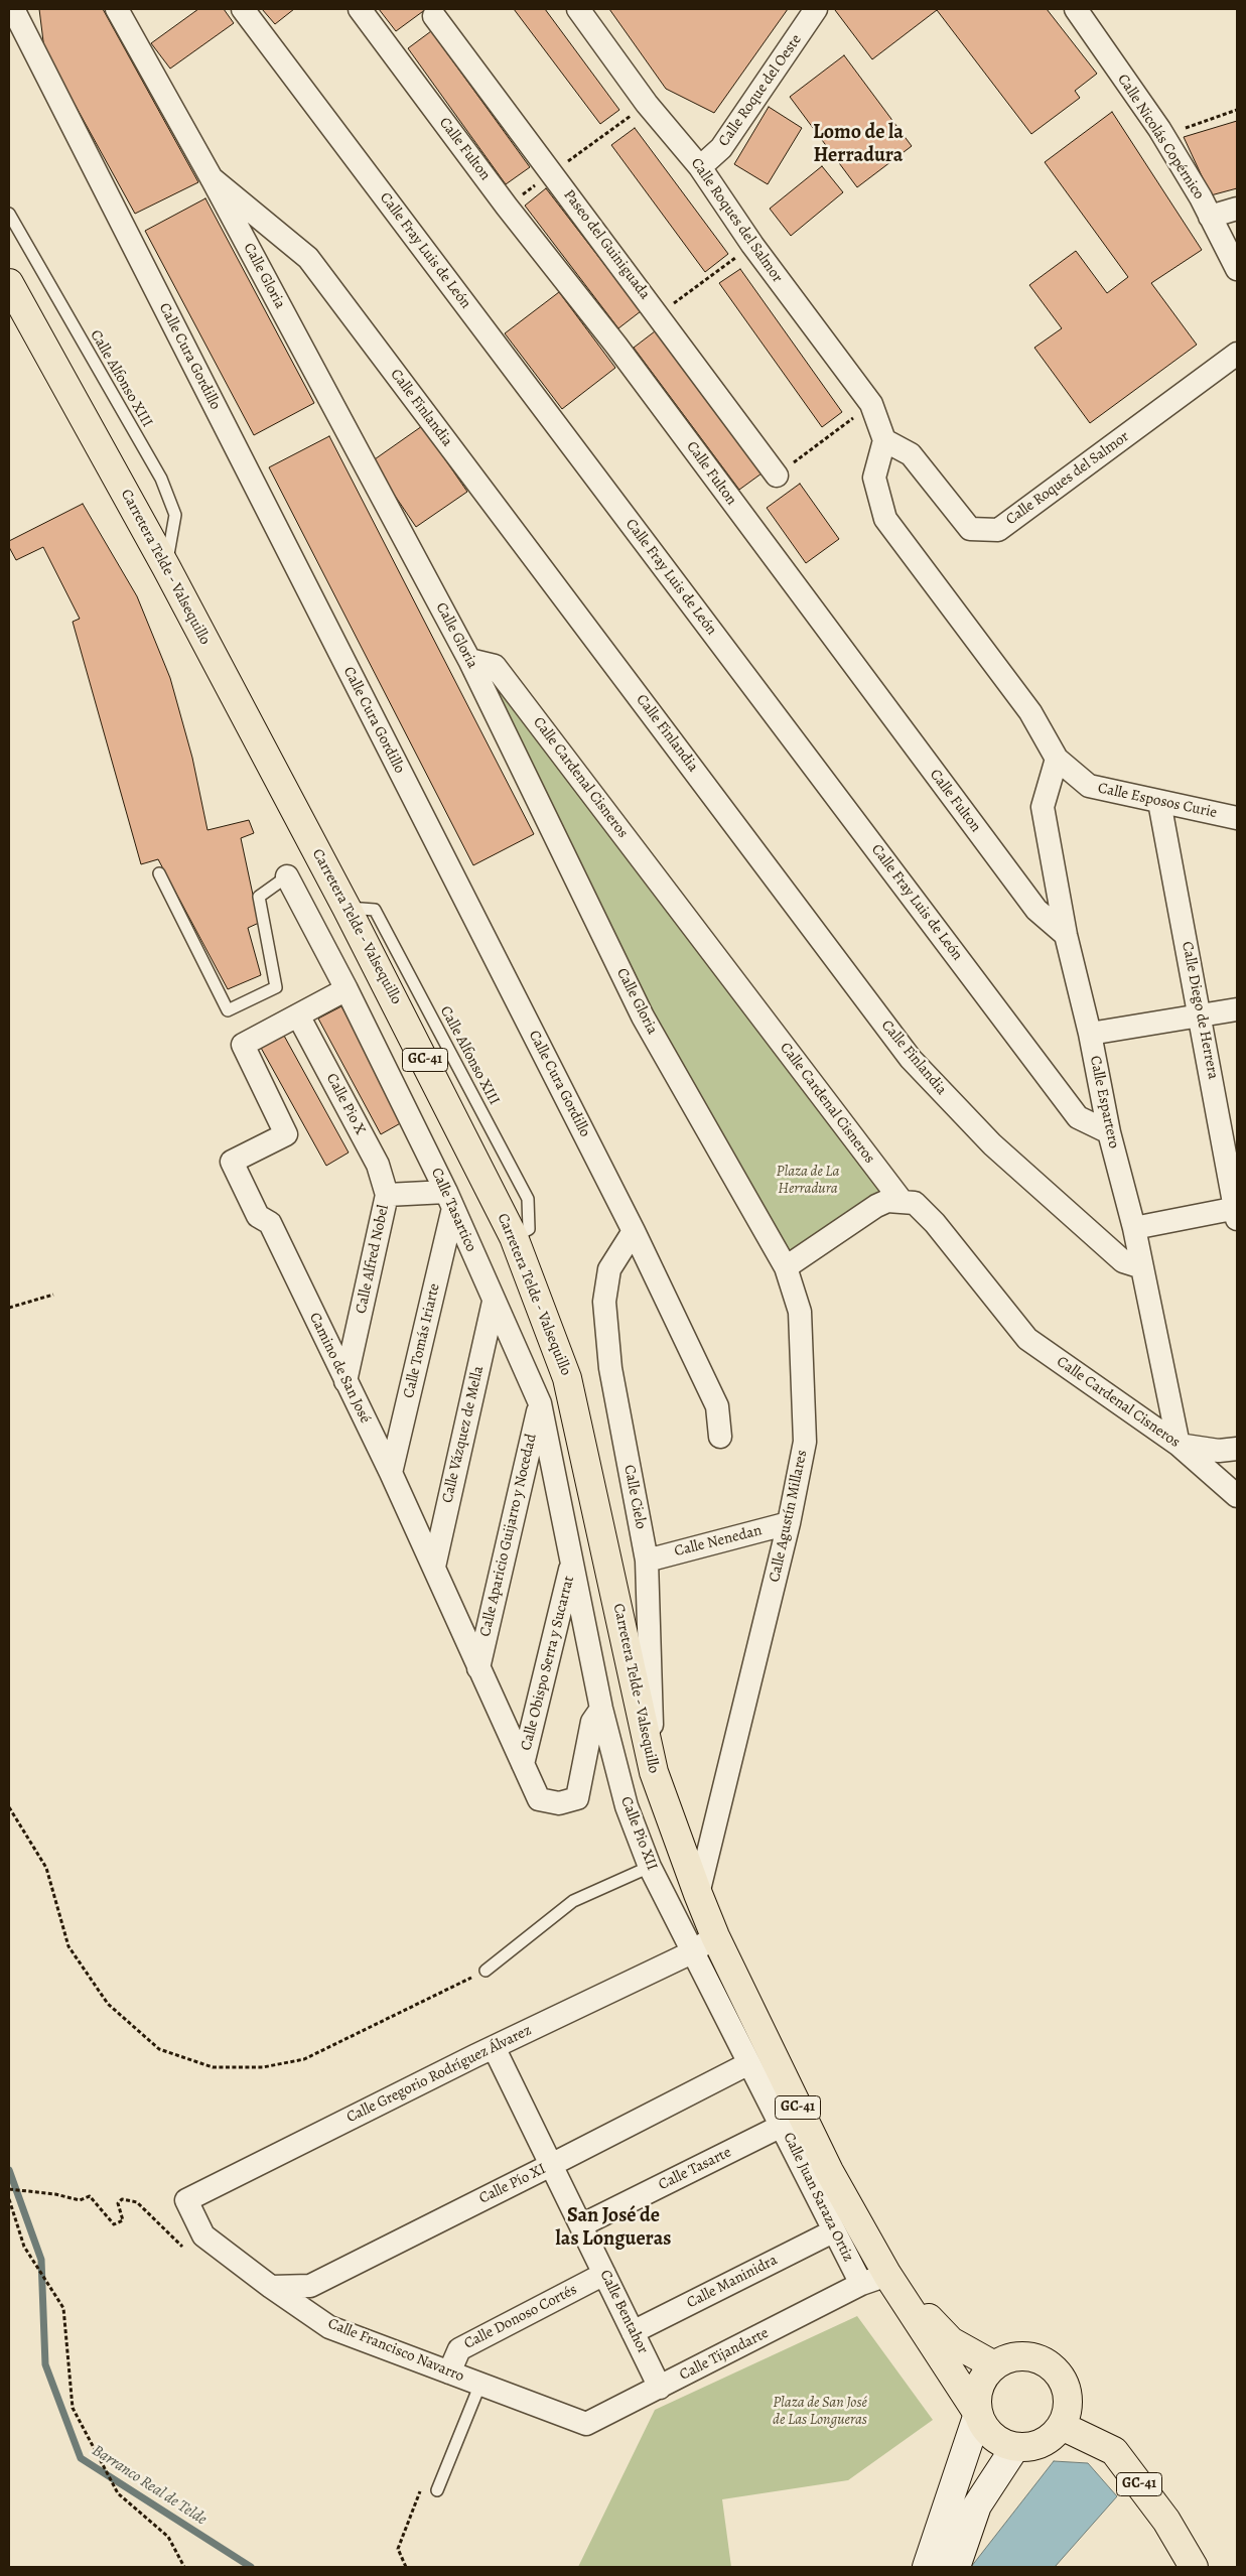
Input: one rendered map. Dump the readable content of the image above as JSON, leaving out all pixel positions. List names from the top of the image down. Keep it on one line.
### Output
{"streets":{"main road":["Carretera Telde - Valsequillo","GC-41"],"street":["Calle Roque del Oeste","Calle Nicolás Copérnico","Calle Fulton","Calle Roques del Salmor","Paseo del Guiniguada","Calle Fray Luis de León","Calle Gloria","Calle Cura Gordillo","Calle Finlandia","Calle Cardenal Cisneros","Calle Esposos Curie","Calle Diego de Herrera","Calle Espartero","Calle Pio X","Calle Tasartico","Calle Alfred Nobel","Calle Tomás Iriarte","Camino de San José","Calle Vázquez de Mella","Calle Cielo","Calle Agustín Millares","Calle Aparicio Guijarro y Nocedad","Calle Nenedan","Calle Obispo Serra y Sucarrat","Calle Pio XII","Calle Gregorio Rodríguez Álvarez","Calle Tasarte","Calle Pío XI","Calle Juan Saraza Ortiz","Calle Maninidra","Calle Bentahor","Calle Donoso Cortés","Calle Francisco Navarro","Calle Tijandarte"],"lane":["Calle Alfonso XIII"]},"crossings":[["Calle Roque del Oeste","Calle Roques del Salmor"],["Calle Fulton","Calle Espartero"],["Calle Fray Luis de León","Calle Espartero"],["Calle Gloria","Calle Finlandia"],["Calle Gloria","Calle Cardenal Cisneros"],["Calle Gloria","Calle Agustín Millares"],["Calle Cura Gordillo","Calle Cielo"],["Calle Alfonso XIII","Carretera Telde - Valsequillo"],["Calle Finlandia","Calle Espartero"],["Carretera Telde - Valsequillo","GC-41"],["Carretera Telde - Valsequillo","Calle Cielo"],["Carretera Telde - Valsequillo","Calle Agustín Millares"],["Carretera Telde - Valsequillo","Calle Pio XII"],["Carretera Telde - Valsequillo","Calle Gregorio Rodríguez Álvarez"],["Carretera Telde - Valsequillo","Calle Juan Saraza Ortiz"],["Calle Cardenal Cisneros","Calle Espartero"],["Calle Esposos Curie","Calle Diego de Herrera"],["Calle Esposos Curie","Calle Espartero"],["Calle Pio X","Calle Alfred Nobel"],["Calle Pio X","Camino de San José"],["Calle Tasartico","Calle Alfred Nobel"],["Calle Tasartico","Calle Tomás Iriarte"],["Calle Tasartico","Camino de San José"],["Calle Tasartico","Calle Vázquez de Mella"],["Calle Tasartico","Calle Aparicio Guijarro y Nocedad"],["Calle Tasartico","Calle Obispo Serra y Sucarrat"],["Calle Tasartico","Calle Pio XII"],["Calle Alfred Nobel","Calle Tomás Iriarte"],["Calle Alfred Nobel","Camino de San José"],["Calle Tomás Iriarte","Camino de San José"],["Camino de San José","Calle Vázquez de Mella"],["Camino de San José","Calle Aparicio Guijarro y Nocedad"],["Camino de San José","Calle Obispo Serra y Sucarrat"],["Camino de San José","Calle Pio XII"],["Calle Cielo","Calle Nenedan"],["Calle Agustín Millares","Calle Nenedan"],["Calle Obispo Serra y Sucarrat","Calle Pio XII"],["Calle Pio XII","Calle Gregorio Rodríguez Álvarez"],["Calle Pio XII","Calle Juan Saraza Ortiz"],["Calle Gregorio Rodríguez Álvarez","Calle Juan Saraza Ortiz"],["Calle Gregorio Rodríguez Álvarez","Calle Bentahor"],["Calle Gregorio Rodríguez Álvarez","Calle Francisco Navarro"],["Calle Tasarte","Calle Juan Saraza Ortiz"],["Calle Tasarte","Calle Bentahor"],["Calle Pío XI","Calle Juan Saraza Ortiz"],["Calle Pío XI","Calle Bentahor"],["Calle Pío XI","Calle Francisco Navarro"],["Calle Juan Saraza Ortiz","Calle Maninidra"],["Calle Juan Saraza Ortiz","Calle Tijandarte"],["Calle Maninidra","Calle Bentahor"],["Calle Bentahor","Calle Donoso Cortés"],["Calle Bentahor","Calle Tijandarte"],["Calle Donoso Cortés","Calle Francisco Navarro"],["Calle Francisco Navarro","Calle Tijandarte"]],"districts":["Lomo de la Herradura","San José de las Longueras"],"water":["Barranco Real de Telde"],"parks":["Plaza de La Herradura","Plaza de San José de Las Longueras"]}
